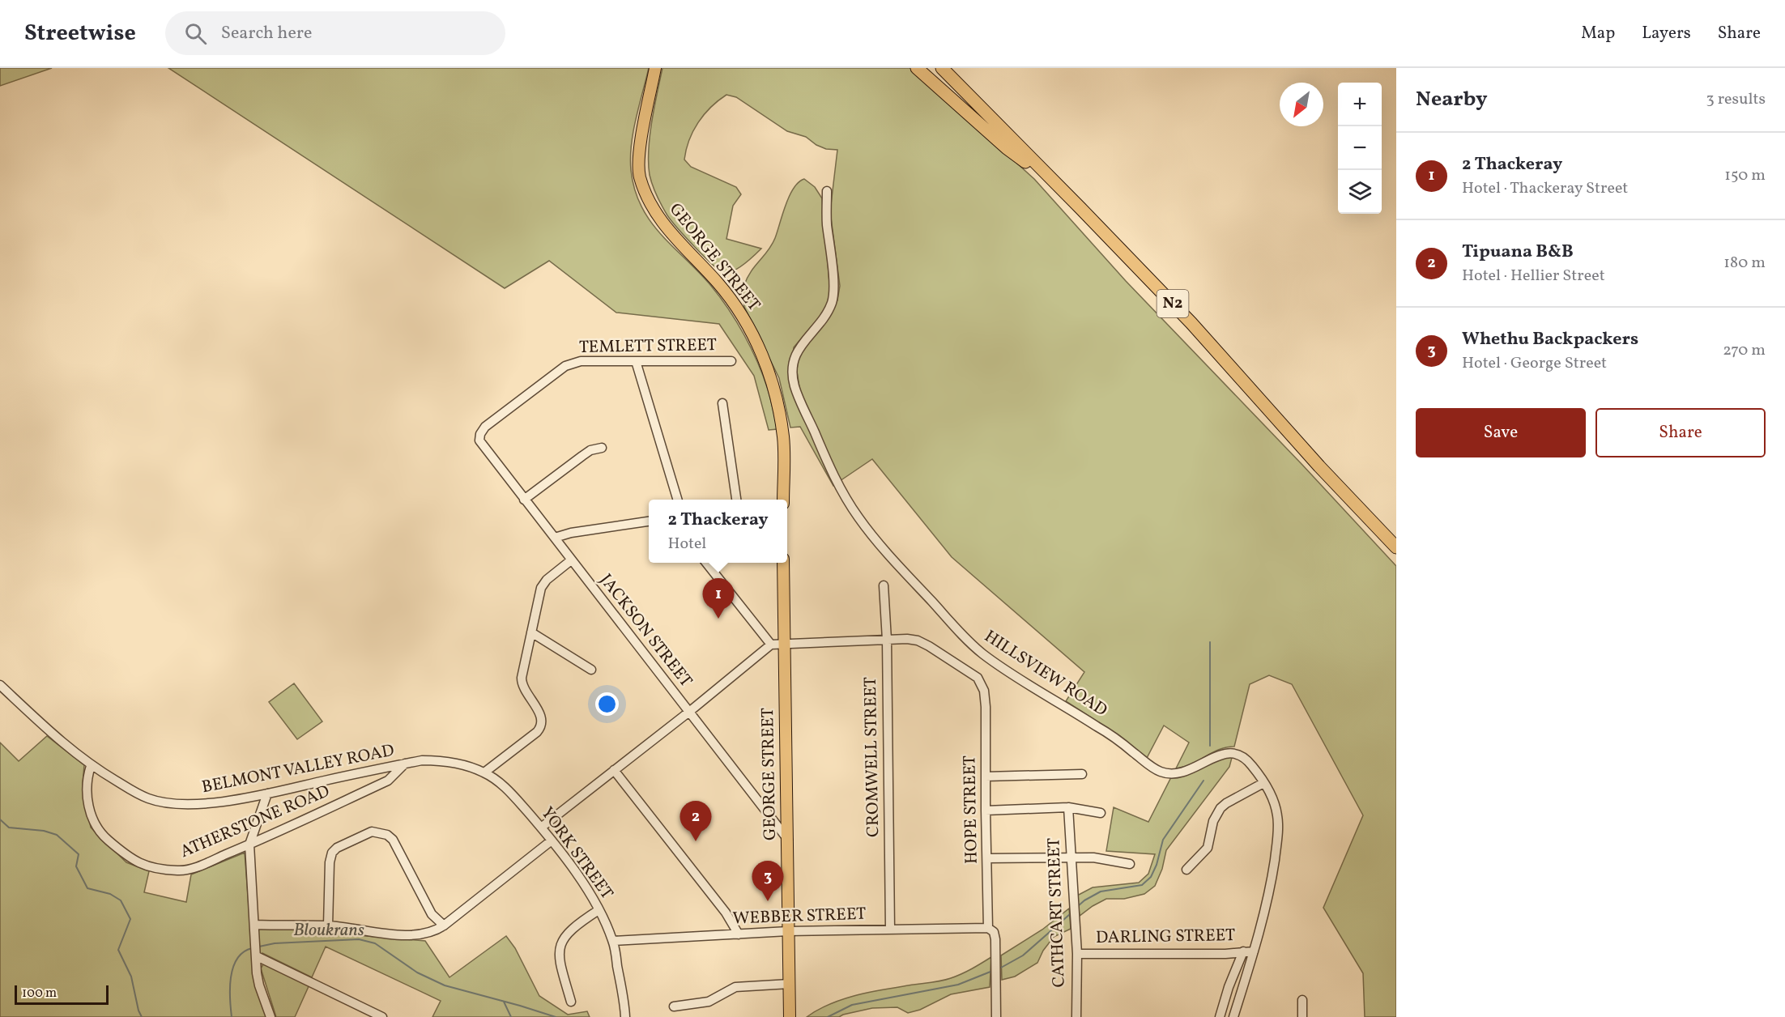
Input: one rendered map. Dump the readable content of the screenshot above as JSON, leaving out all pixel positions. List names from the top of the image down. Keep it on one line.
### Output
{"streets":{"highway":["N2"],"main road":["GEORGE STREET"],"street":["TEMLETT STREET","JACKSON STREET","HILLSVIEW ROAD","CROMWELL STREET","BELMONT VALLEY ROAD","HOPE STREET","ATHERSTONE ROAD","YORK STREET","CATHCART STREET","WEBBER STREET","DARLING STREET"]},"crossings":[["GEORGE STREET","JACKSON STREET"],["GEORGE STREET","WEBBER STREET"],["TEMLETT STREET","JACKSON STREET"],["HILLSVIEW ROAD","DARLING STREET"],["CROMWELL STREET","HOPE STREET"],["CROMWELL STREET","WEBBER STREET"],["BELMONT VALLEY ROAD","ATHERSTONE ROAD"],["BELMONT VALLEY ROAD","YORK STREET"],["HOPE STREET","WEBBER STREET"],["YORK STREET","WEBBER STREET"],["CATHCART STREET","DARLING STREET"]],"water":["Bloukrans"],"scale_bar":"100 m","north":"bottom left","page":{"header":"Streetwise","search":"Search here","nav":["Map","Layers","Share"],"heading":["Nearby","3 results"],"map_buttons":["+","−"],"list":[{"mark":"1","name":"2 Thackeray","note":"Hotel · Thackeray Street","value":"150 m"},{"mark":"2","name":"Tipuana B&B","note":"Hotel · Hellier Street","value":"180 m"},{"mark":"3","name":"Whethu Backpackers","note":"Hotel · George Street","value":"270 m"}],"buttons":["Save","Share"],"popup":["2 Thackeray","Hotel"],"pins":["1","2","3"],"scale":"100 m"}}
